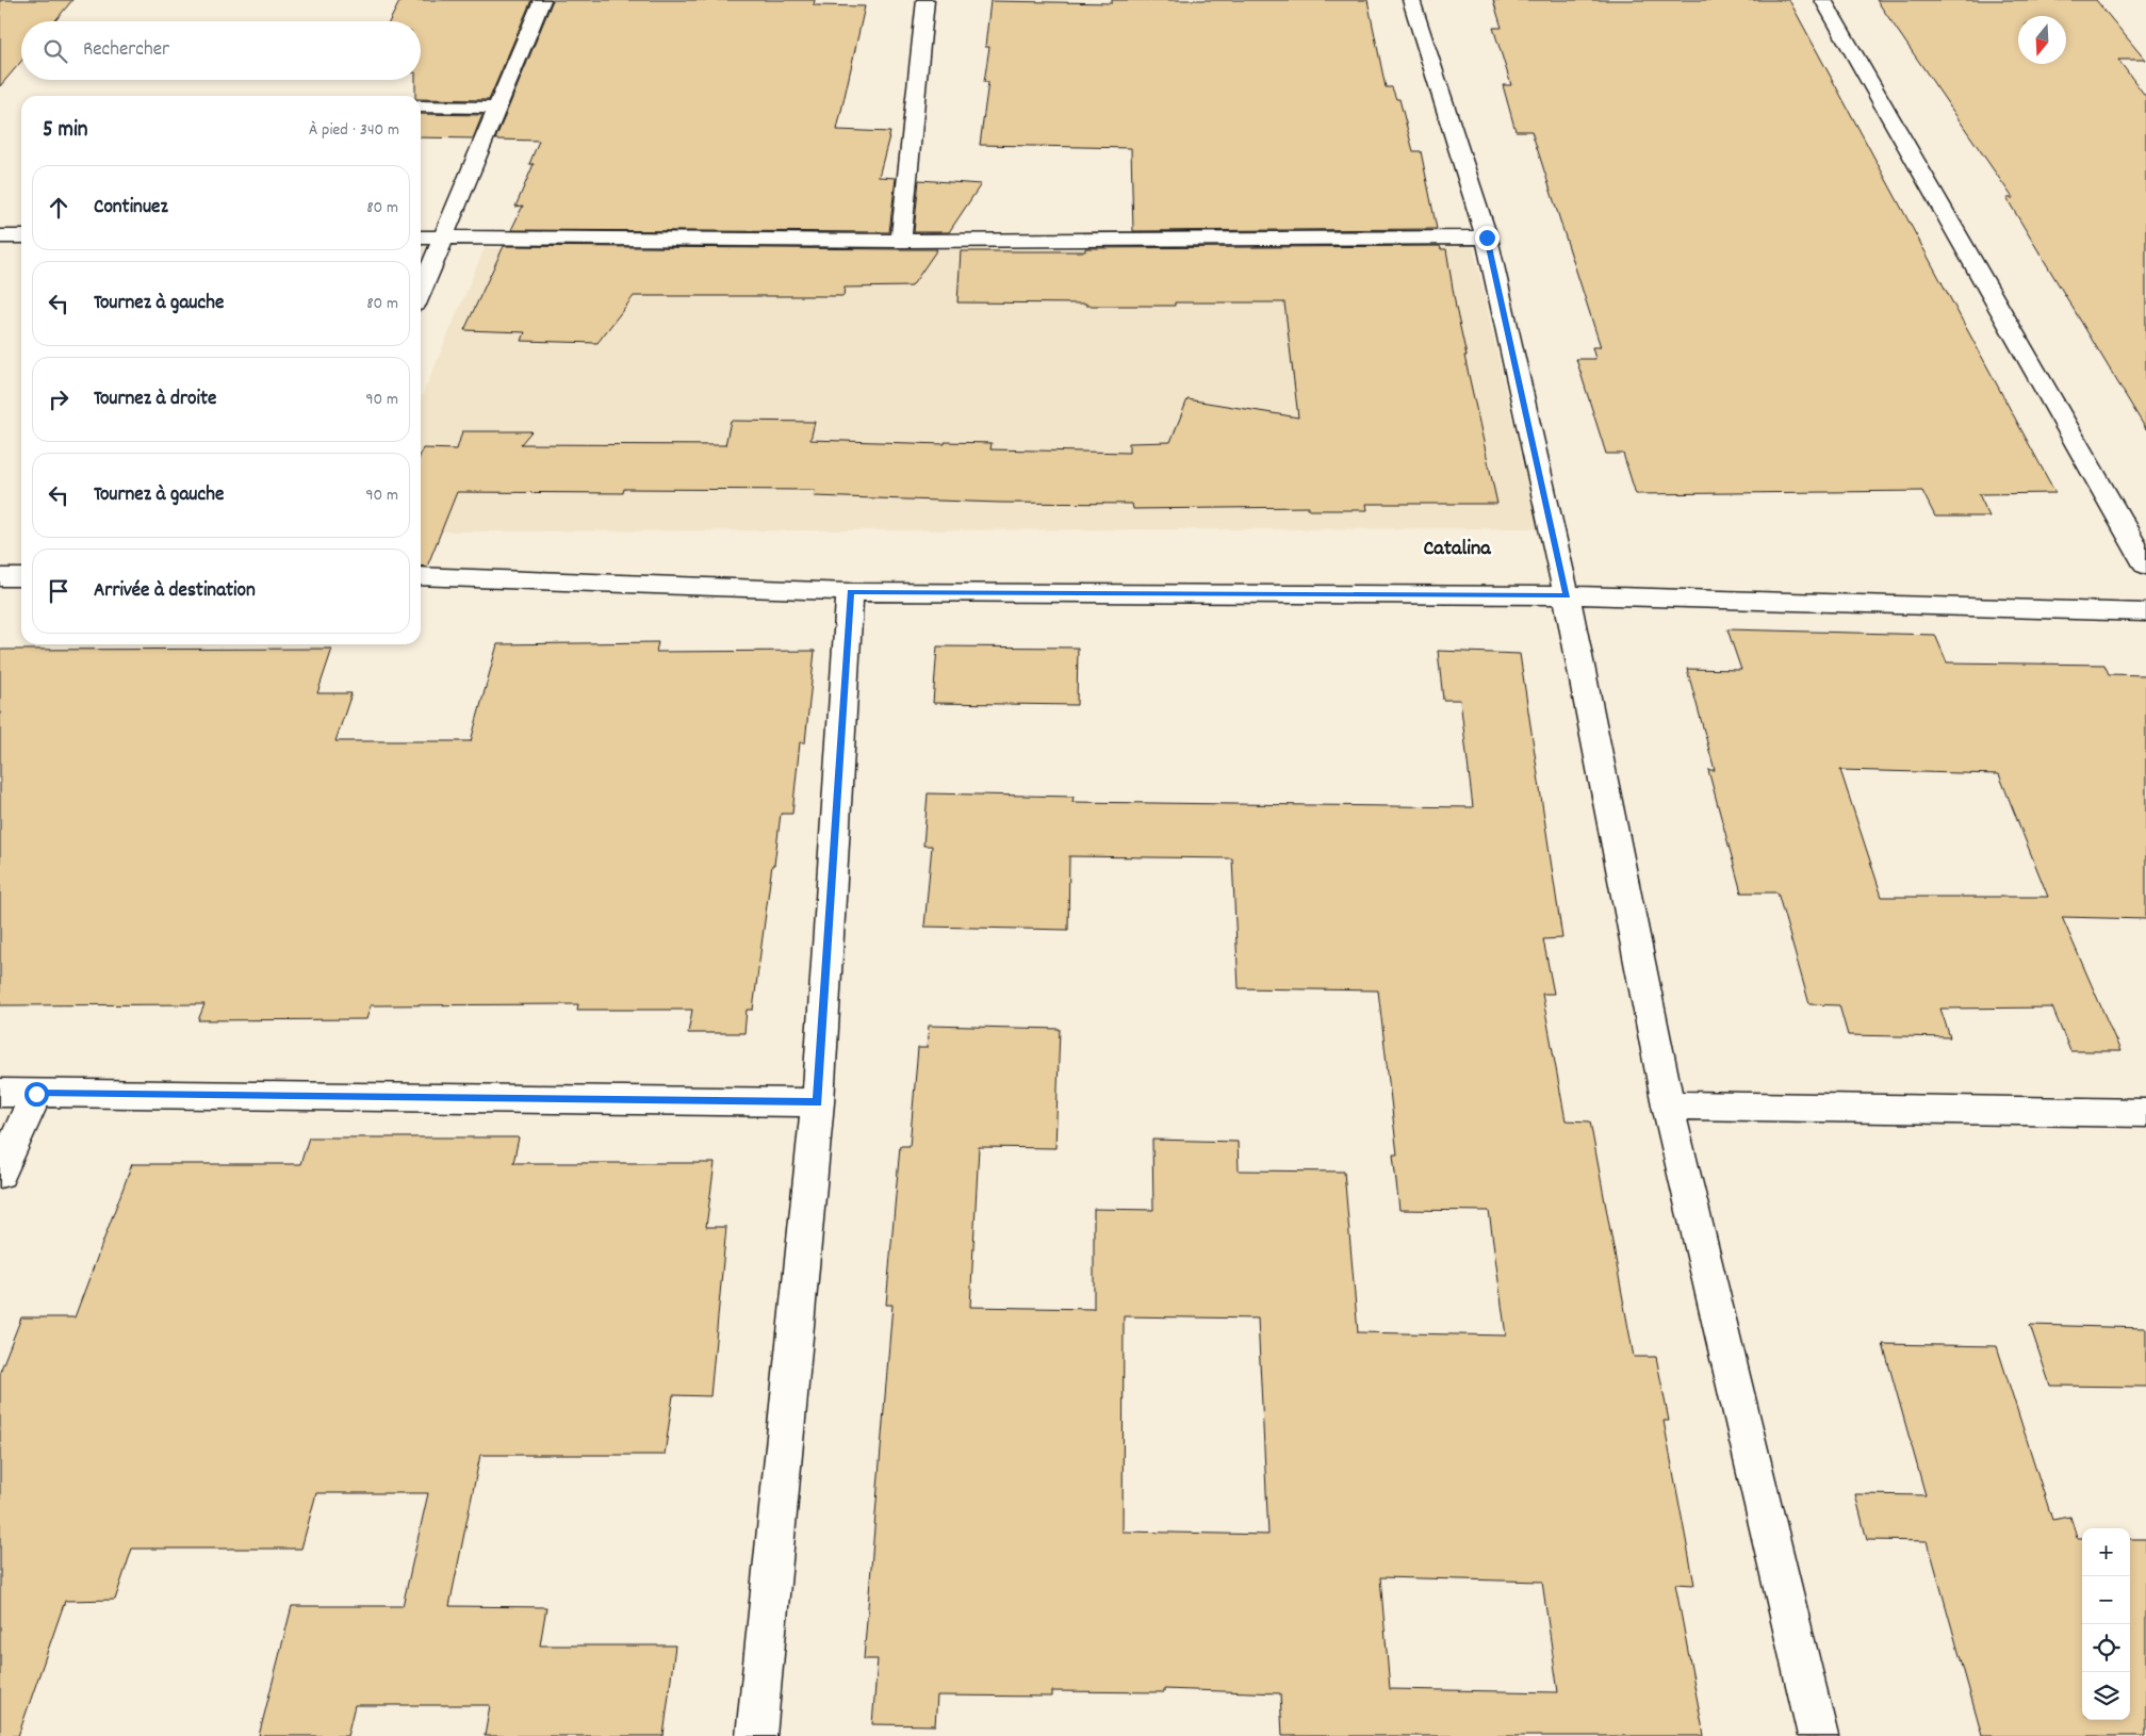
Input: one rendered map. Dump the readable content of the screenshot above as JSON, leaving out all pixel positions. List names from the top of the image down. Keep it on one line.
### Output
{"districts":["Catalina"],"north":"bottom","page":{"search":"Rechercher","heading":["5 min","À pied · 340 m"],"list":[["Continuez","80 m"],["Tournez à gauche","80 m"],["Tournez à droite","90 m"],["Tournez à gauche","90 m"],"Arrivée à destination"],"map_buttons":["+","−"]}}
